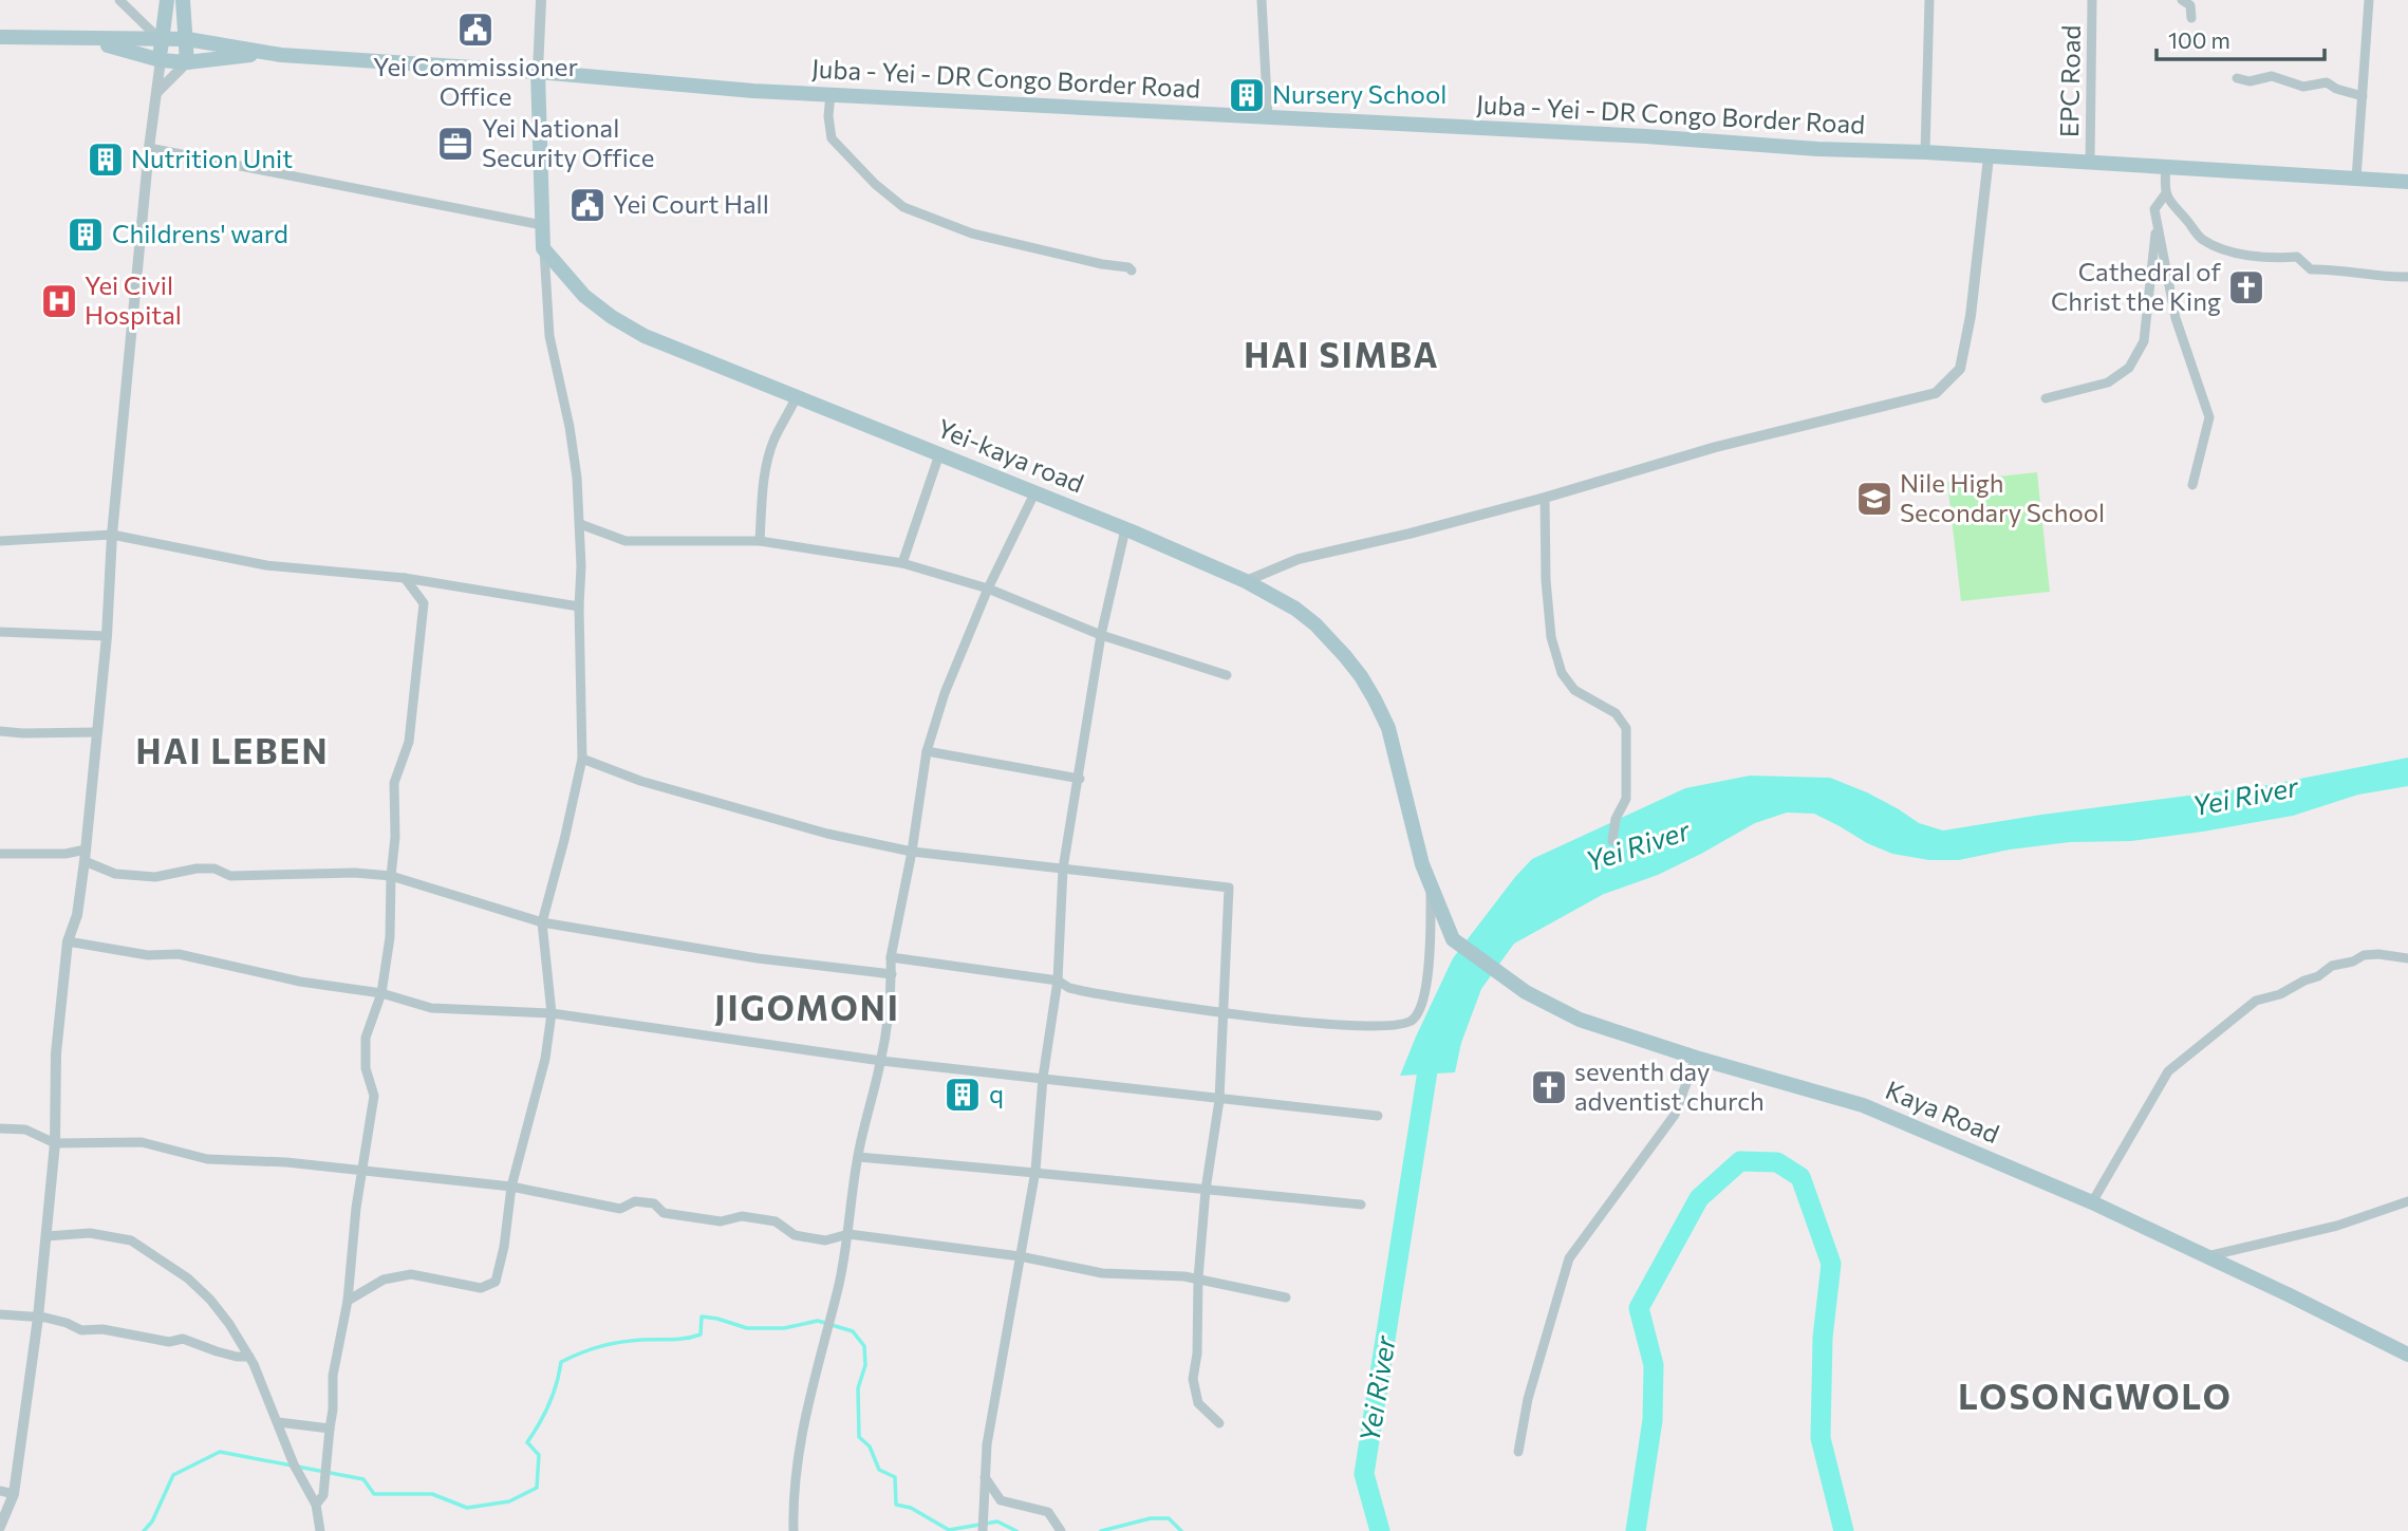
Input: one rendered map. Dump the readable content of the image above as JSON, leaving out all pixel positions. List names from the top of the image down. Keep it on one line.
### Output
{"streets":{"main road":["Juba - Yei - DR Congo Border Road","Yei-kaya road","Kaya Road"],"street":["EPC Road"]},"crossings":[["Juba - Yei - DR Congo Border Road","EPC Road"],["Yei-kaya road","Kaya Road"]],"districts":["HAI SIMBA","HAI LEBEN","JIGOMONI","LOSONGWOLO"],"water":["Yei River"],"places":{"public building":["Yei Commissioner Office","Yei Court Hall"],"building":["Nursery School","Nutrition Unit","Childrens' ward","q"],"office":["Yei National Security Office"],"church":["Cathedral of Christ the King","seventh day adventist church"],"hospital":["Yei Civil Hospital"],"school or university":["Nile High Secondary School"]},"scale_bar":"100 m"}
